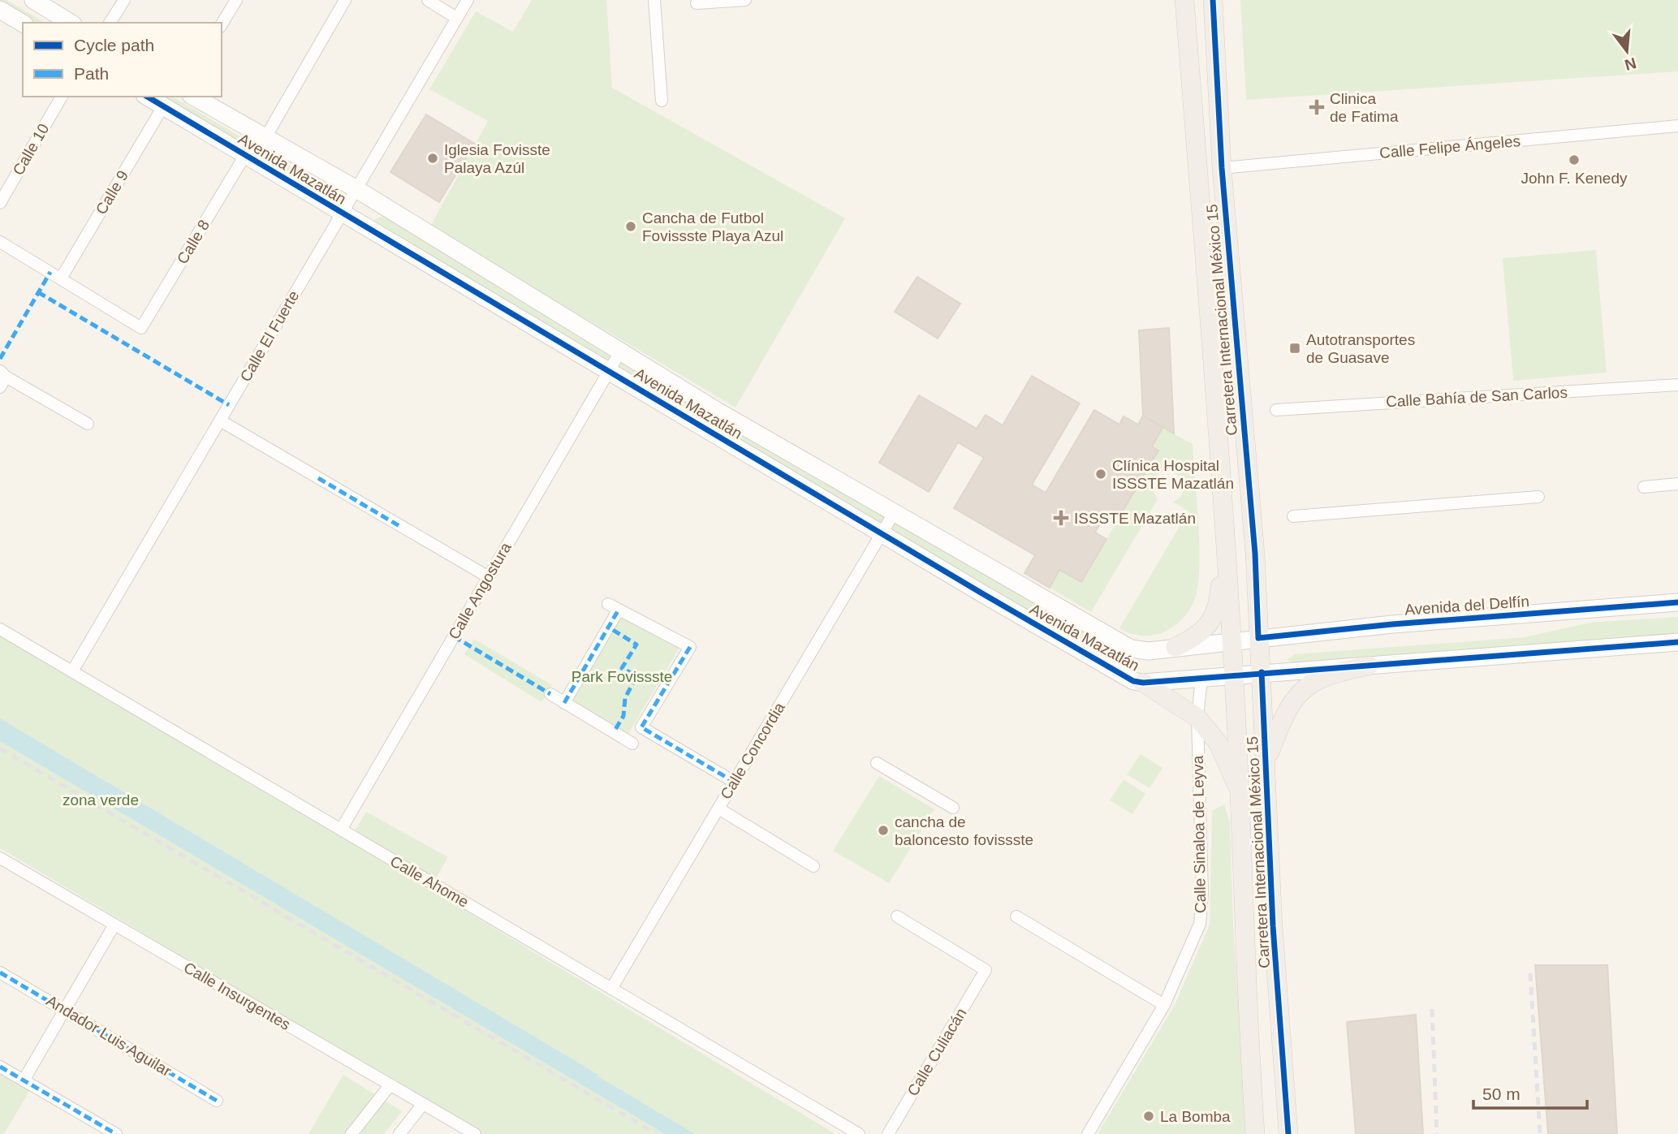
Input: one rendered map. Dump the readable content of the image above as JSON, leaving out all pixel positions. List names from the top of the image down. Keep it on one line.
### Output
{"streets":{"main road":["Carretera Internacional México 15"],"street":["Calle Felipe Ángeles","Calle 10","Avenida Mazatlán","Calle 9","Calle 8","Calle El Fuerte","Calle Bahía de San Carlos","Calle Angostura","Avenida del Delfín","Calle Concordia","Calle Sinaloa de Leyva","Calle Ahome","Calle Insurgentes","Andador Luis Aguilar","Calle Culiacán"]},"crossings":[["Calle Felipe Ángeles","Carretera Internacional México 15"],["Avenida Mazatlán","Calle 9"],["Avenida Mazatlán","Calle 8"],["Avenida Mazatlán","Carretera Internacional México 15"],["Avenida Mazatlán","Calle El Fuerte"],["Avenida Mazatlán","Calle Angostura"],["Avenida Mazatlán","Calle Concordia"],["Avenida Mazatlán","Calle Sinaloa de Leyva"],["Calle 9","Calle 8"],["Carretera Internacional México 15","Avenida del Delfín"],["Calle El Fuerte","Calle Ahome"],["Calle Angostura","Calle Ahome"],["Calle Concordia","Calle Ahome"]],"parks":["Park Fovissste","zona verde"],"places":{"health":["Clinica de Fatima","ISSSTE Mazatlán"],"other":["Iglesia Fovisste Palaya Azúl","John F. Kenedy","Cancha de Futbol Fovissste Playa Azul","Clínica Hospital ISSSTE Mazatlán","cancha de baloncesto fovissste","La Bomba"],"transit":["Autotransportes de Guasave"]},"legend":["Cycle path","Path"],"scale_bar":"50 m","north":"bottom"}
